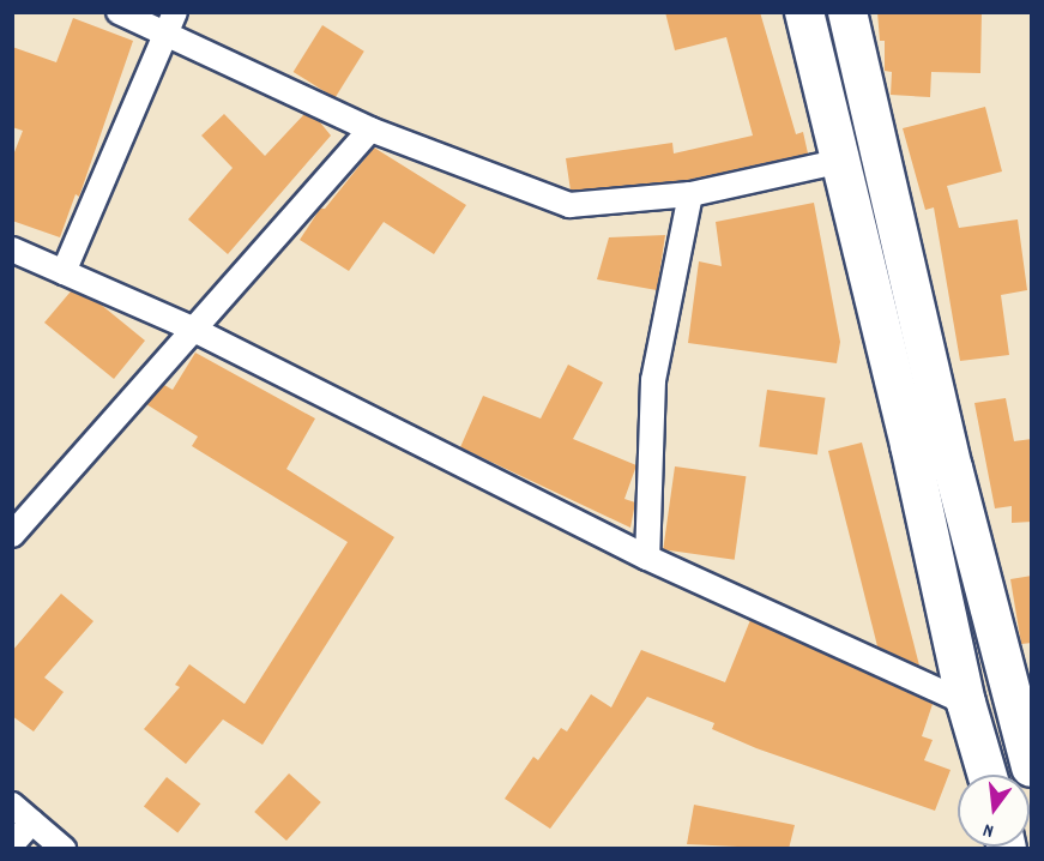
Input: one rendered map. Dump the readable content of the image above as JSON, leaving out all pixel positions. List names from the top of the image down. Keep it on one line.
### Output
{"north":"bottom"}
